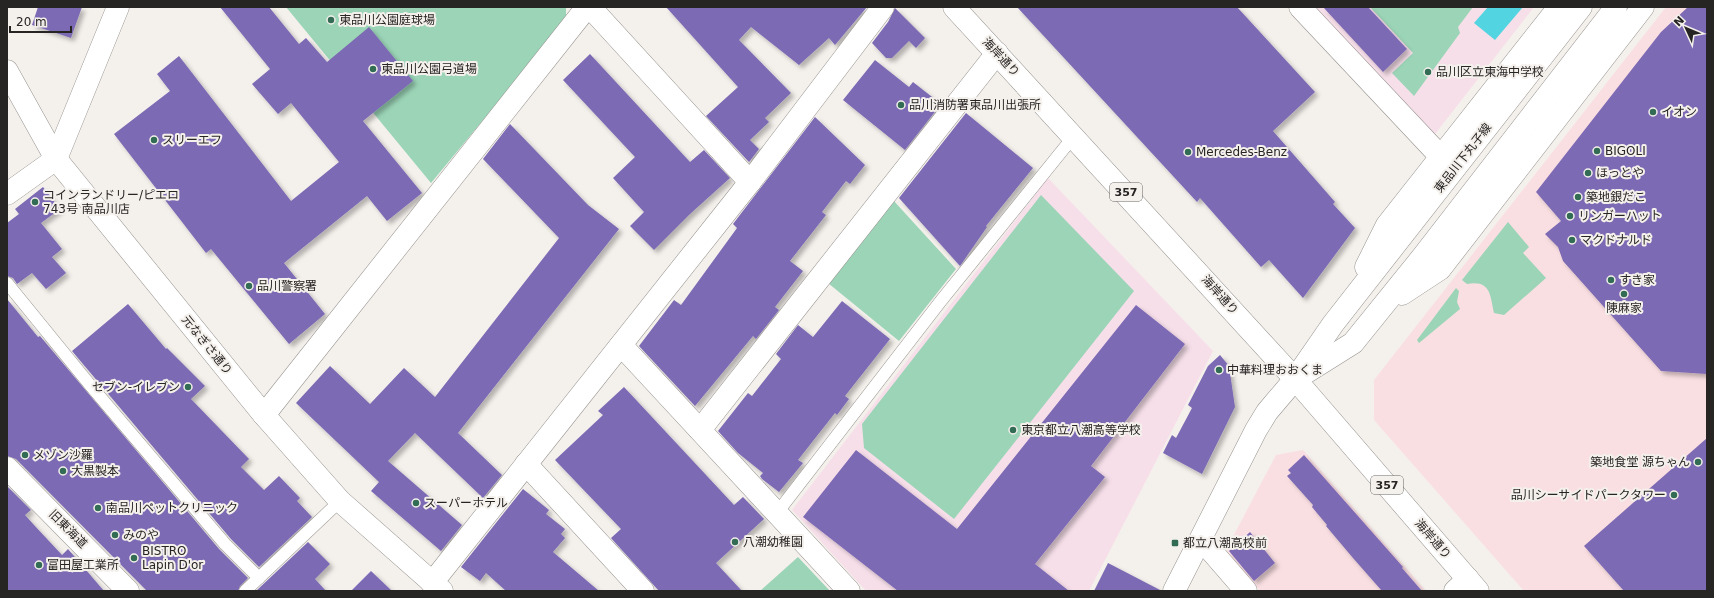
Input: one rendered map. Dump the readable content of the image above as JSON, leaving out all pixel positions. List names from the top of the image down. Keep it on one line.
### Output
{"streets":{"main road":["海岸通り","東品川下丸子線","357","元なぎさ通り","旧東海道"]},"places":{"other":["東品川公園庭球場","東品川公園弓道場","品川区立東海中学校","品川消防署東品川出張所","イオン","スリーエフ","BIGOLI","Mercedes-Benz","ほっとや","築地銀だこ","コインランドリー/ピエロ 743号 南品川店","リンガーハット","マクドナルド","すき家","品川警察署","陳麻家","中華料理おおくま","セブン-イレブン","東京都立八潮高等学校","メゾン沙羅","築地食堂 源ちゃん","大黒製本","品川シーサイドパークタワー","スーパーホテル","南品川ペットクリニック","みのや","八潮幼稚園","BISTRO Lapin D'or","富田屋工業所"],"transit":["都立八潮高校前"]},"scale_bar":"20 m","north":"top left"}
